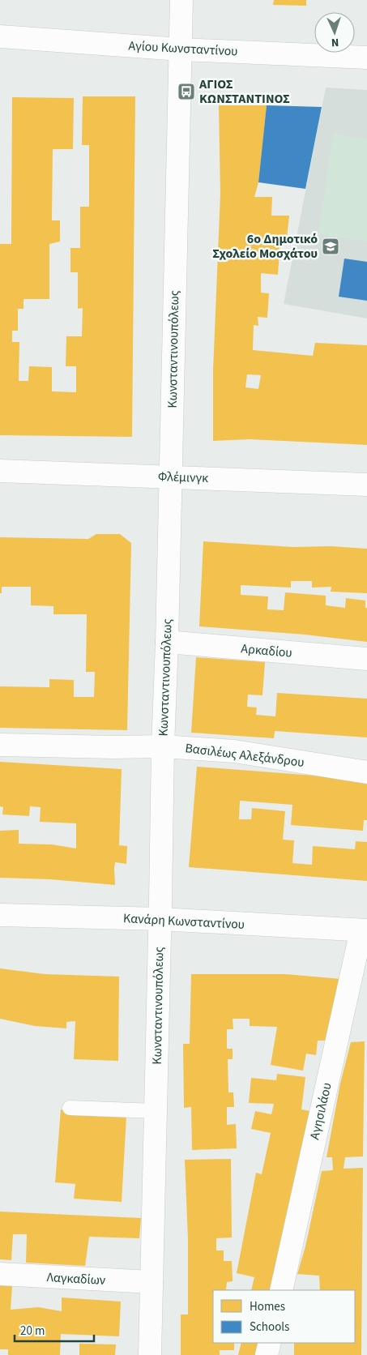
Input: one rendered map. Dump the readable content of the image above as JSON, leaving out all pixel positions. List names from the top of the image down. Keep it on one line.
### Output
{"streets":{"street":["Αγίου Κωνσταντίνου","Κωνσταντινουπόλεως","Φλέμινγκ","Αρκαδίου","Βασιλέως Αλεξάνδρου","Κανάρη Κωνσταντίνου","Αγησιλάου","Λαγκαδίων"]},"crossings":[["Αγίου Κωνσταντίνου","Κωνσταντινουπόλεως"],["Κωνσταντινουπόλεως","Φλέμινγκ"],["Κωνσταντινουπόλεως","Αρκαδίου"],["Κωνσταντινουπόλεως","Βασιλέως Αλεξάνδρου"],["Κωνσταντινουπόλεως","Κανάρη Κωνσταντίνου"],["Κωνσταντινουπόλεως","Λαγκαδίων"],["Κανάρη Κωνσταντίνου","Αγησιλάου"]],"places":{"bus stop":["ΑΓΙΟΣ ΚΩΝΣΤΑΝΤΙΝΟΣ"],"school or university":["6ο Δημοτικό Σχολείο Μοσχάτου"]},"legend":["Homes","Schools"],"scale_bar":"20 m","north":"bottom"}
